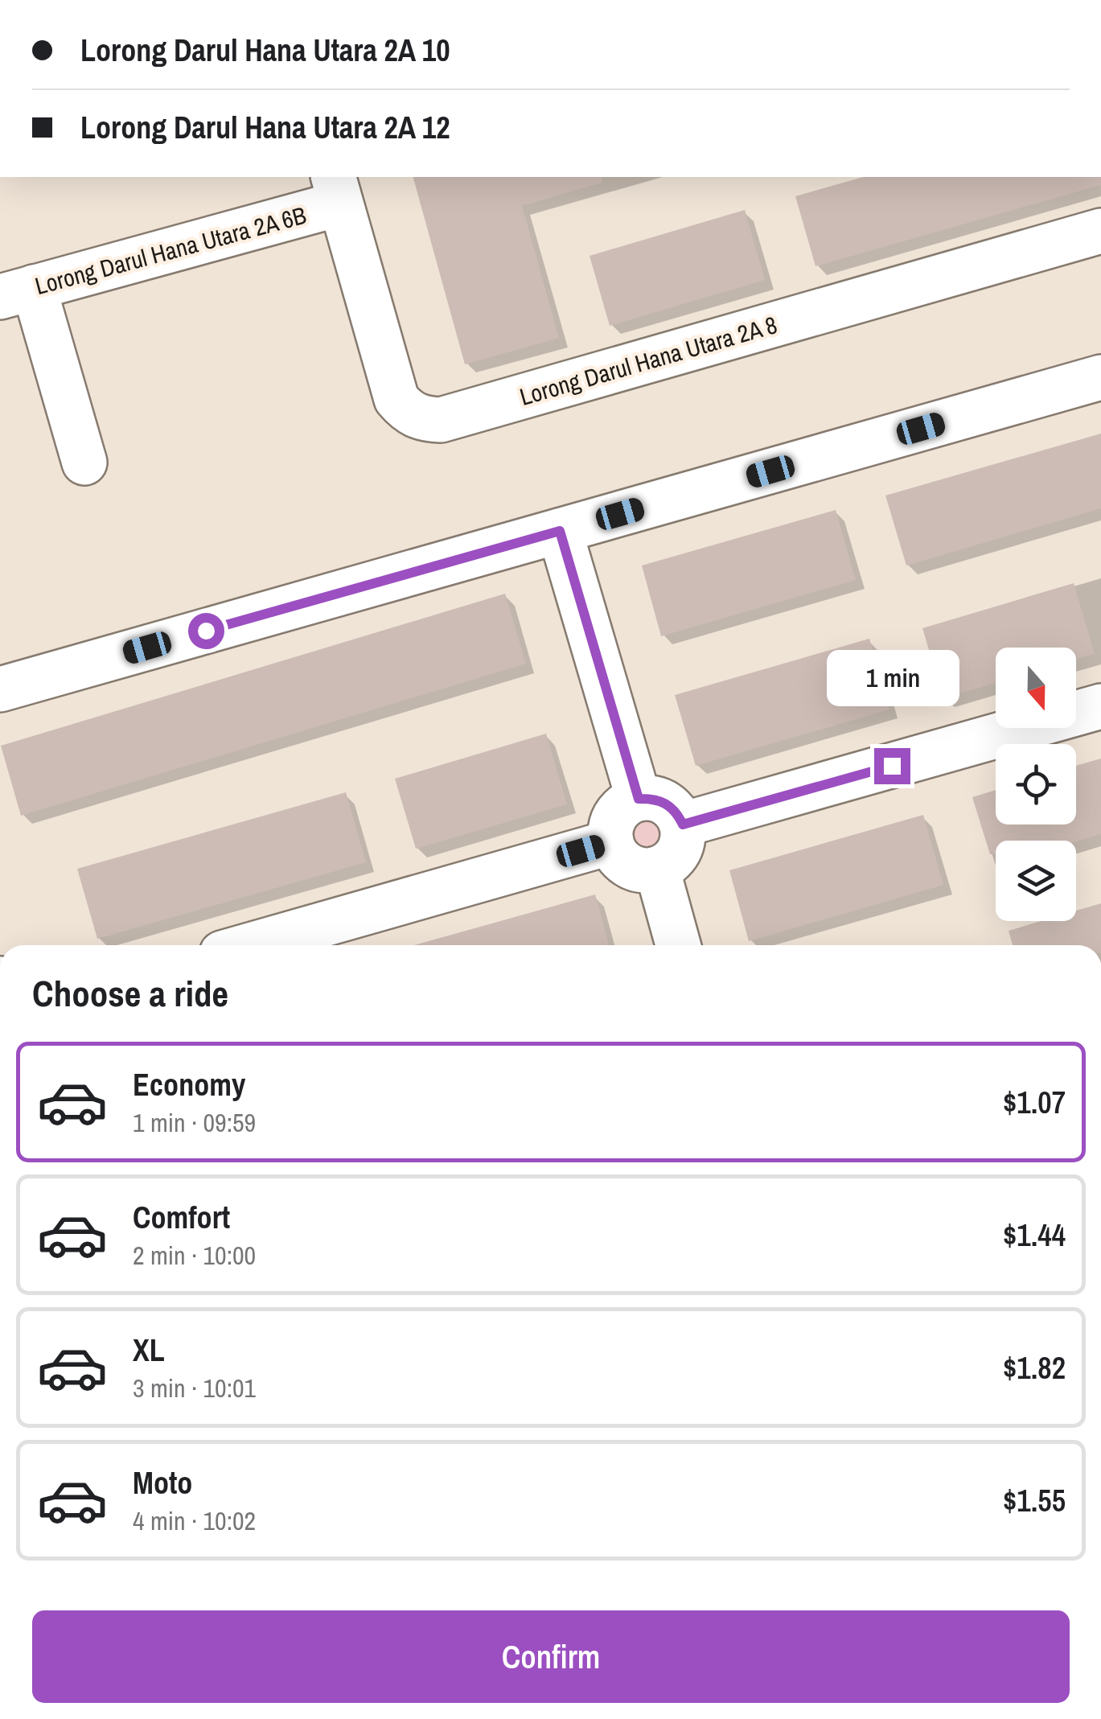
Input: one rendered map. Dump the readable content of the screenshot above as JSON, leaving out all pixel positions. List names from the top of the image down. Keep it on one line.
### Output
{"streets":{"street":["Lorong Darul Hana Utara 2A 6B","Lorong Darul Hana Utara 2A 8"]},"crossings":[["Lorong Darul Hana Utara 2A 6B","Lorong Darul Hana Utara 2A 8"]],"north":"bottom","page":{"banner":["Lorong Darul Hana Utara 2A 10","Lorong Darul Hana Utara 2A 12"],"bubble":"1 min","heading":"Choose a ride","list":[{"name":"Economy","note":"1 min · 09:59","value":"$1.07"},{"name":"Comfort","note":"2 min · 10:00","value":"$1.44"},{"name":"XL","note":"3 min · 10:01","value":"$1.82"},{"name":"Moto","note":"4 min · 10:02","value":"$1.55"}],"buttons":"Confirm"}}
